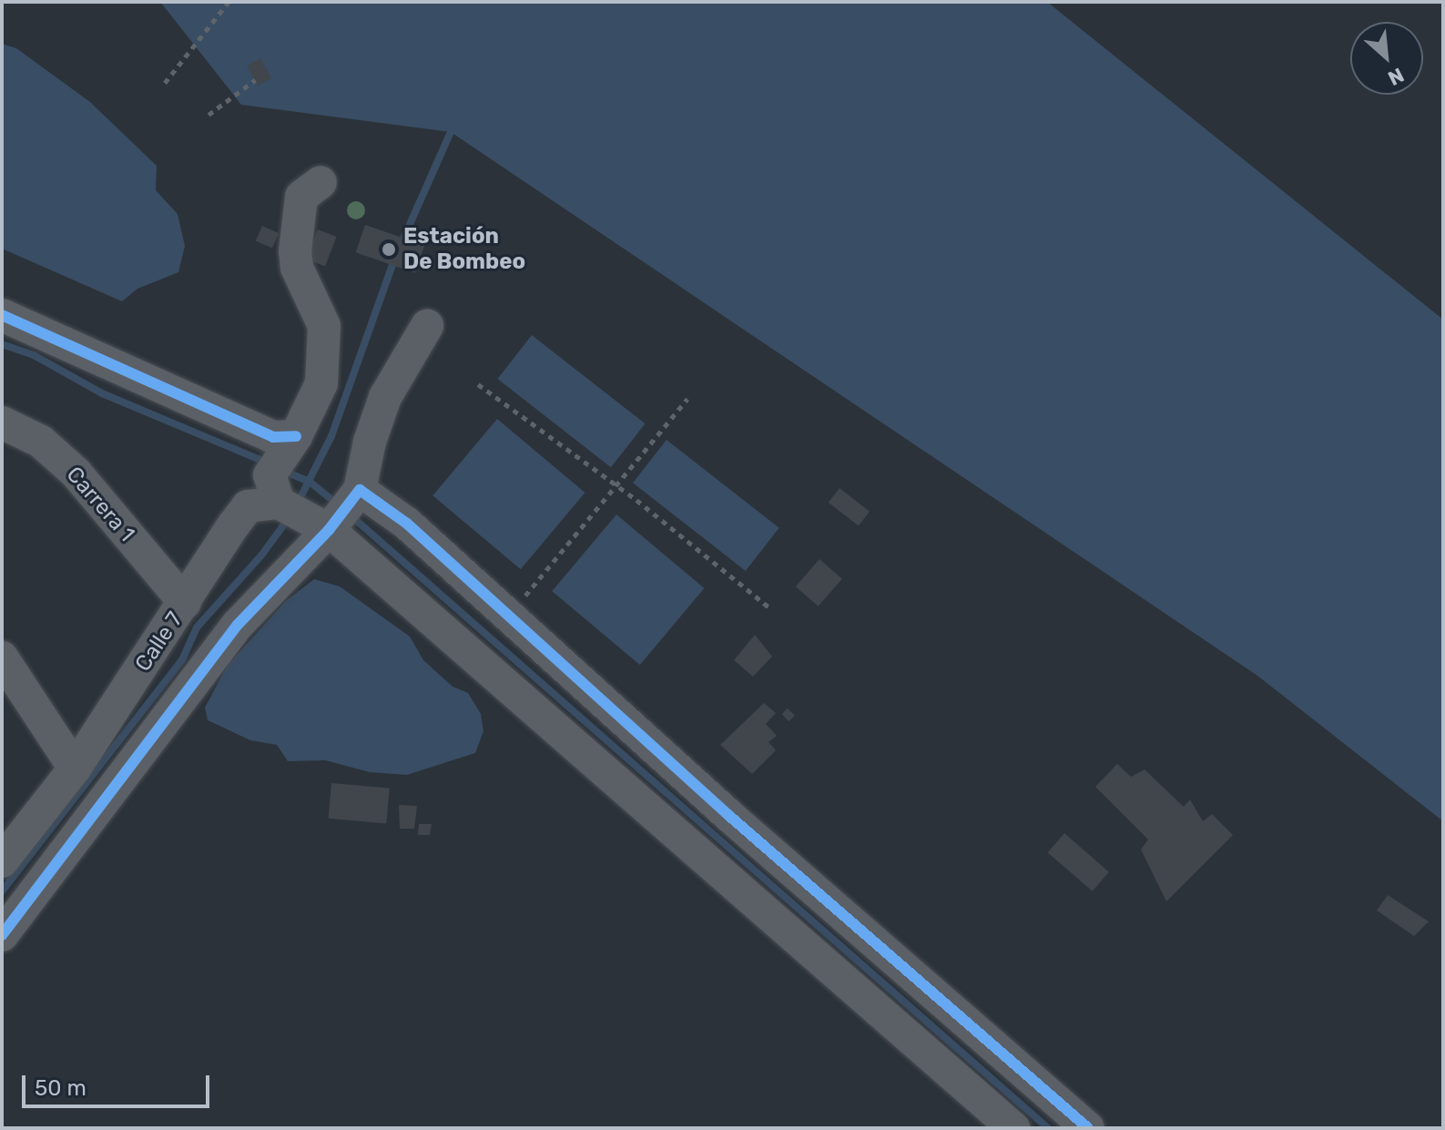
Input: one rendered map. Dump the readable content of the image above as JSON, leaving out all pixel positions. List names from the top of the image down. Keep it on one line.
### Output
{"streets":{"street":["Carrera 1","Calle 7"]},"crossings":[["Carrera 1","Calle 7"]],"places":["Estación De Bombeo"],"scale_bar":"50 m","north":"bottom right"}
